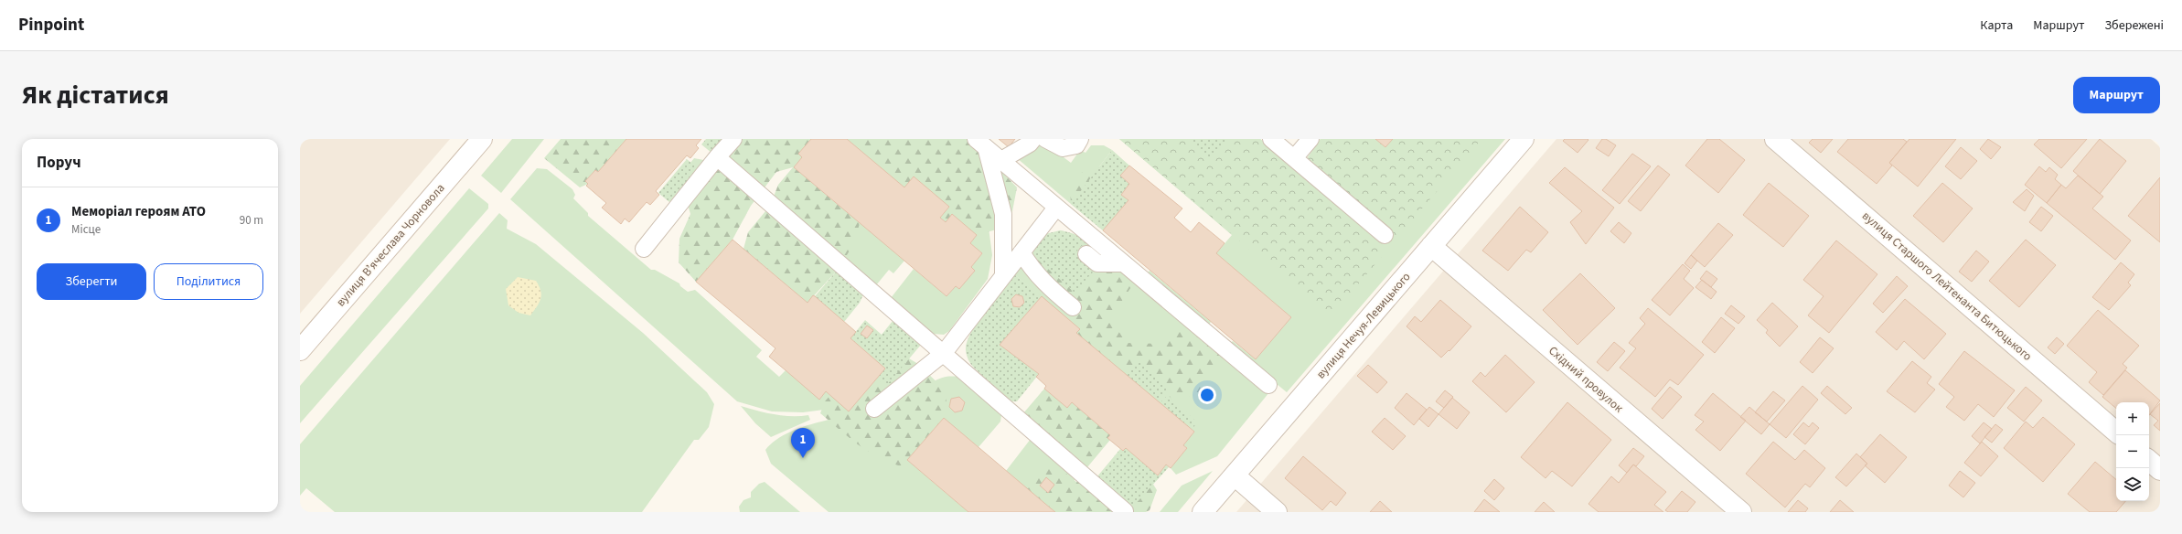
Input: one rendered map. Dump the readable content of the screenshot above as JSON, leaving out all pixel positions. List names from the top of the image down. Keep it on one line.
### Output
{"streets":{"street":["вулиця Вʼячеслава Чорновола","вулиця Старшого Лейтенанта Битюцького","вулиця Нечуя-Левицького","Східний провулок"]},"crossings":[["вулиця Нечуя-Левицького","Східний провулок"]],"page":{"header":"Pinpoint","nav":["Карта","Маршрут","Збережені"],"title":"Як дістатися","buttons":["Маршрут",["Зберегти","Поділитися"]],"heading":"Поруч","list":[{"mark":"1","name":"Меморіал героям АТО","note":"Місце","value":"90 m"}],"map_buttons":["+","−"],"pins":"1"}}
